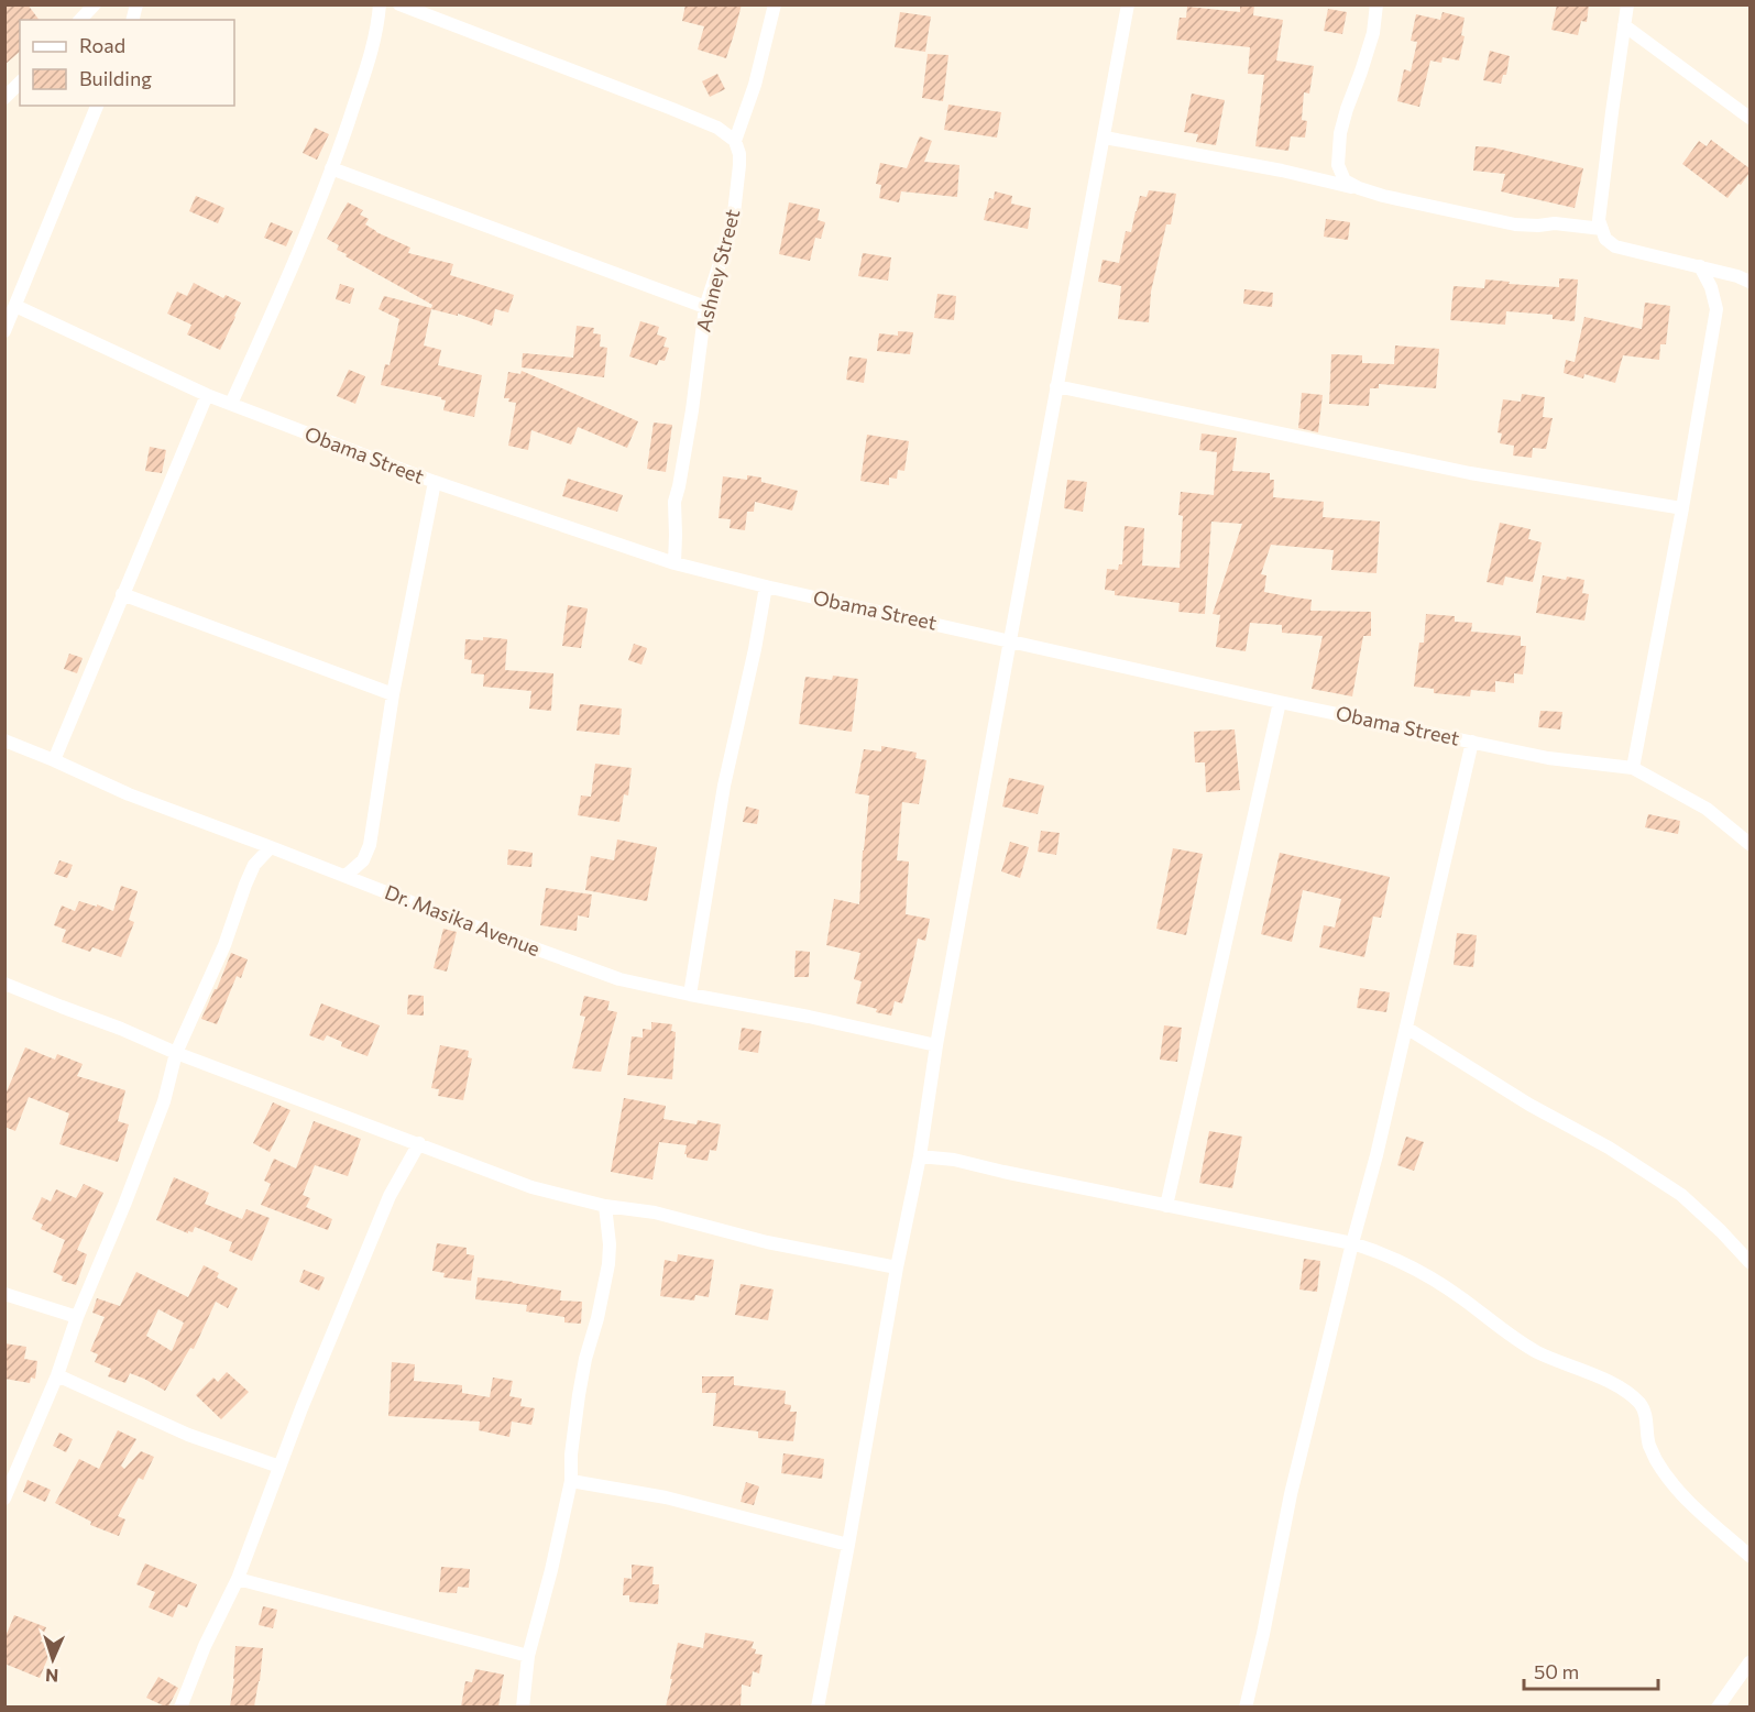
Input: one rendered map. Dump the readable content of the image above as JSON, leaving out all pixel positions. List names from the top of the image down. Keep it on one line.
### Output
{"streets":{"street":["Ashney Street","Obama Street","Dr. Masika Avenue"]},"crossings":[["Ashney Street","Obama Street"]],"legend":["Road","Building"],"scale_bar":"50 m","north":"bottom"}
